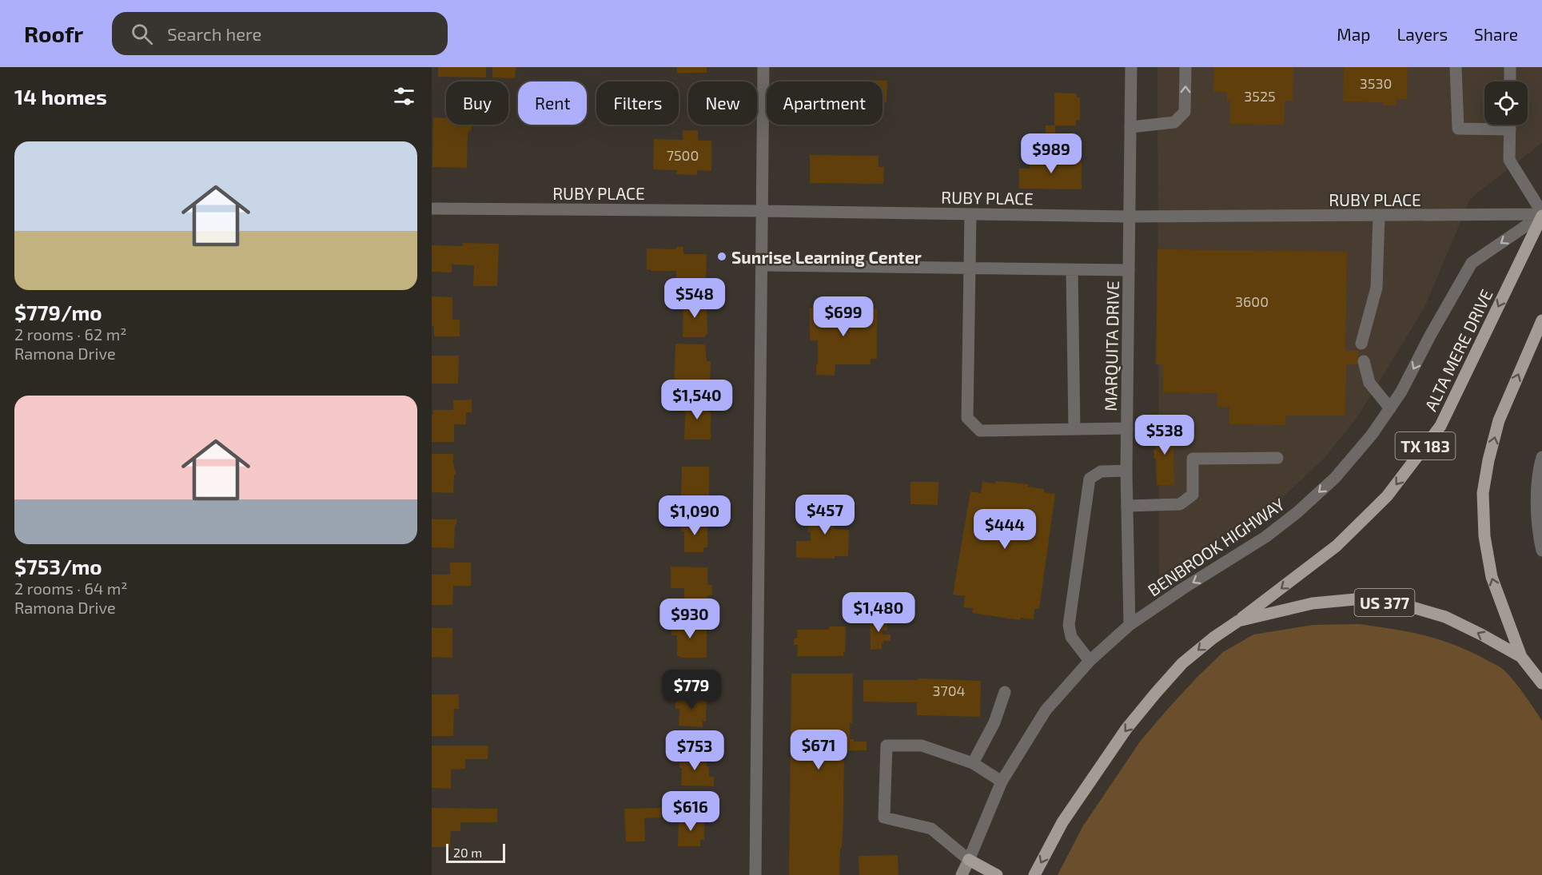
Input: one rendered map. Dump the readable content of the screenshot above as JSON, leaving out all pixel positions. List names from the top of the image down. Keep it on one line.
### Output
{"streets":{"main road":["ALTA MERE DRIVE","TX 183","US 377"],"street":["RUBY PLACE","MARQUITA DRIVE","BENBROOK HIGHWAY"]},"crossings":[["RUBY PLACE","MARQUITA DRIVE"],["RUBY PLACE","ALTA MERE DRIVE"],["RUBY PLACE","BENBROOK HIGHWAY"],["MARQUITA DRIVE","BENBROOK HIGHWAY"],["ALTA MERE DRIVE","BENBROOK HIGHWAY"],["ALTA MERE DRIVE","US 377"]],"one_way":["ALTA MERE DRIVE","BENBROOK HIGHWAY"],"places":["Sunrise Learning Center"],"house_numbers":["3530","3525","7500","3600","3704"],"scale_bar":"20 m","page":{"header":"Roofr","search":"Search here","nav":["Map","Layers","Share"],"heading":"14 homes","chip":["Buy","Rent","Filters","New","Apartment"],"list":[{"name":"$779/mo","note":"2 rooms · 62 m² · Ramona Drive"},{"name":"$753/mo","note":"2 rooms · 64 m² · Ramona Drive"}],"price":["$989","$548","$699","$1,540","$538","$457","$1,090","$444","$1,480","$930","$779","$671","$753","$616"],"scale":"20 m"}}
